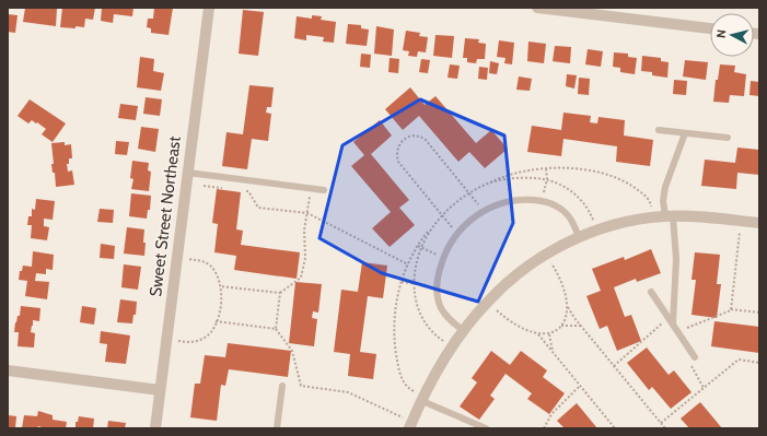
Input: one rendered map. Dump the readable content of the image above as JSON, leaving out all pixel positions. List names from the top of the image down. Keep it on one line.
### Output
{"streets":{"street":["Sweet Street Northeast"]},"north":"left"}
